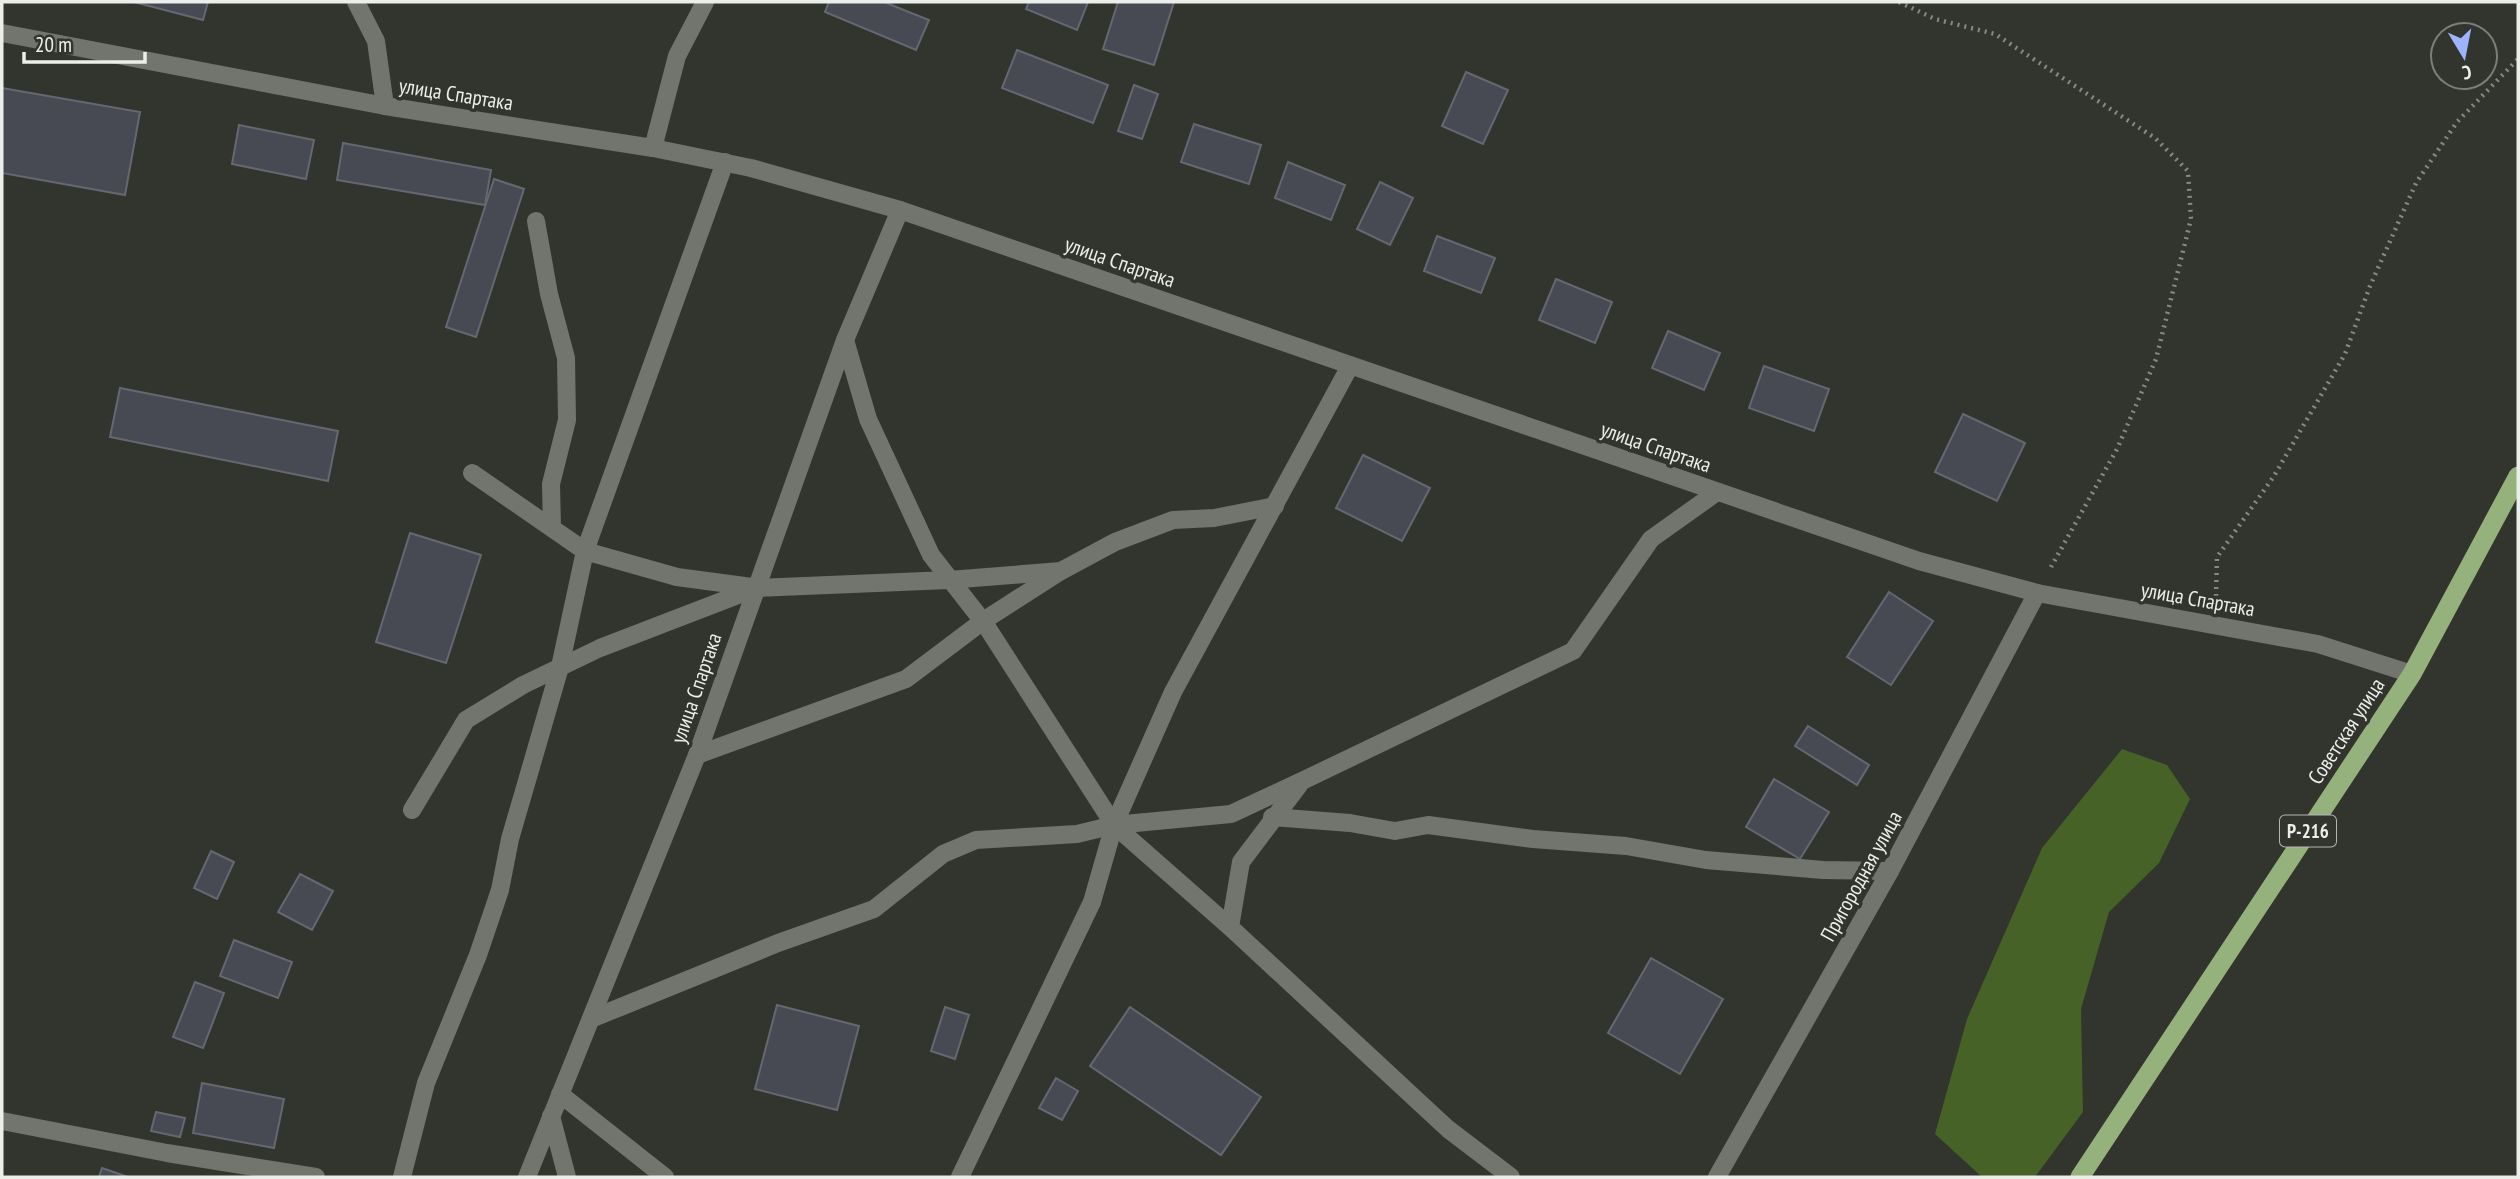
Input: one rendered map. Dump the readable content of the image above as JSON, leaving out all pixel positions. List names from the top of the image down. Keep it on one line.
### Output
{"streets":{"highway":["Советская улица","Р-216"],"street":["улица Спартака","Пригородная улица"]},"crossings":[["улица Спартака","Советская улица"],["улица Спартака","Пригородная улица"]],"scale_bar":"20 m","north":"bottom"}
